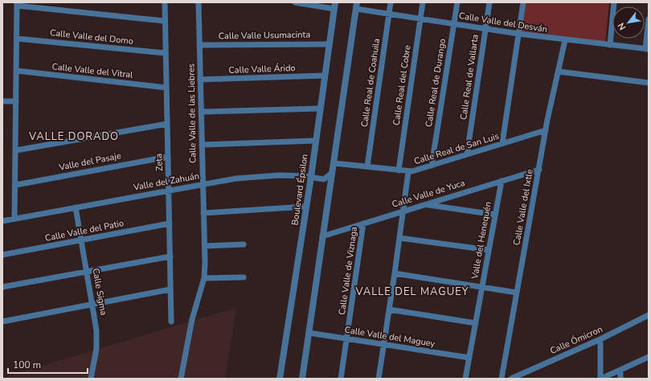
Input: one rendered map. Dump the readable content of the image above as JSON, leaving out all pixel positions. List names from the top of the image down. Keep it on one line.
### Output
{"streets":{"street":["Calle Valle del Desván","Calle Valle Usumacinta","Calle Valle del Domo","Calle Valle Árido","Calle Valle del Vitral","Calle Real de Vallarta","Calle Real de Coahuila","Calle Real de Durango","Calle Real del Cobre","Calle Valle de las Liebres","Calle Real de San Luis","Valle del Pasaje","Zeta","Valle del Zahuán","Boulevard Épsilon","Calle Valle de Yuca","Calle Valle del Ixtle","Calle Valle del Patio","Valle del Henequén","Calle Valle de Viznaga","Calle Sigma","Calle Valle del Maguey","Calle Ómicron"]},"crossings":[["Calle Valle del Desván","Calle Real de Vallarta"],["Calle Valle del Desván","Calle Real de Coahuila"],["Calle Valle del Desván","Calle Real de Durango"],["Calle Valle del Desván","Calle Real del Cobre"],["Calle Valle del Desván","Calle Valle del Ixtle"],["Calle Valle Usumacinta","Calle Valle de las Liebres"],["Calle Valle Usumacinta","Boulevard Épsilon"],["Calle Valle del Domo","Zeta"],["Calle Valle Árido","Calle Valle de las Liebres"],["Calle Valle Árido","Boulevard Épsilon"],["Calle Valle del Vitral","Zeta"],["Calle Real de Vallarta","Calle Real de San Luis"],["Calle Real de Coahuila","Calle Real de San Luis"],["Calle Real de Durango","Calle Real de San Luis"],["Calle Real del Cobre","Calle Real de San Luis"],["Calle Valle de las Liebres","Valle del Zahuán"],["Calle Real de San Luis","Calle Valle del Ixtle"],["Valle del Pasaje","Zeta"],["Zeta","Valle del Zahuán"],["Zeta","Calle Valle del Patio"],["Valle del Zahuán","Boulevard Épsilon"],["Valle del Zahuán","Calle Sigma"],["Calle Valle de Yuca","Calle Valle del Ixtle"],["Calle Valle de Yuca","Valle del Henequén"],["Calle Valle de Yuca","Calle Valle de Viznaga"],["Calle Valle del Patio","Calle Sigma"],["Valle del Henequén","Calle Valle del Maguey"],["Calle Valle de Viznaga","Calle Valle del Maguey"]],"districts":["VALLE DORADO","VALLE DEL MAGUEY"],"scale_bar":"100 m","north":"bottom left"}
